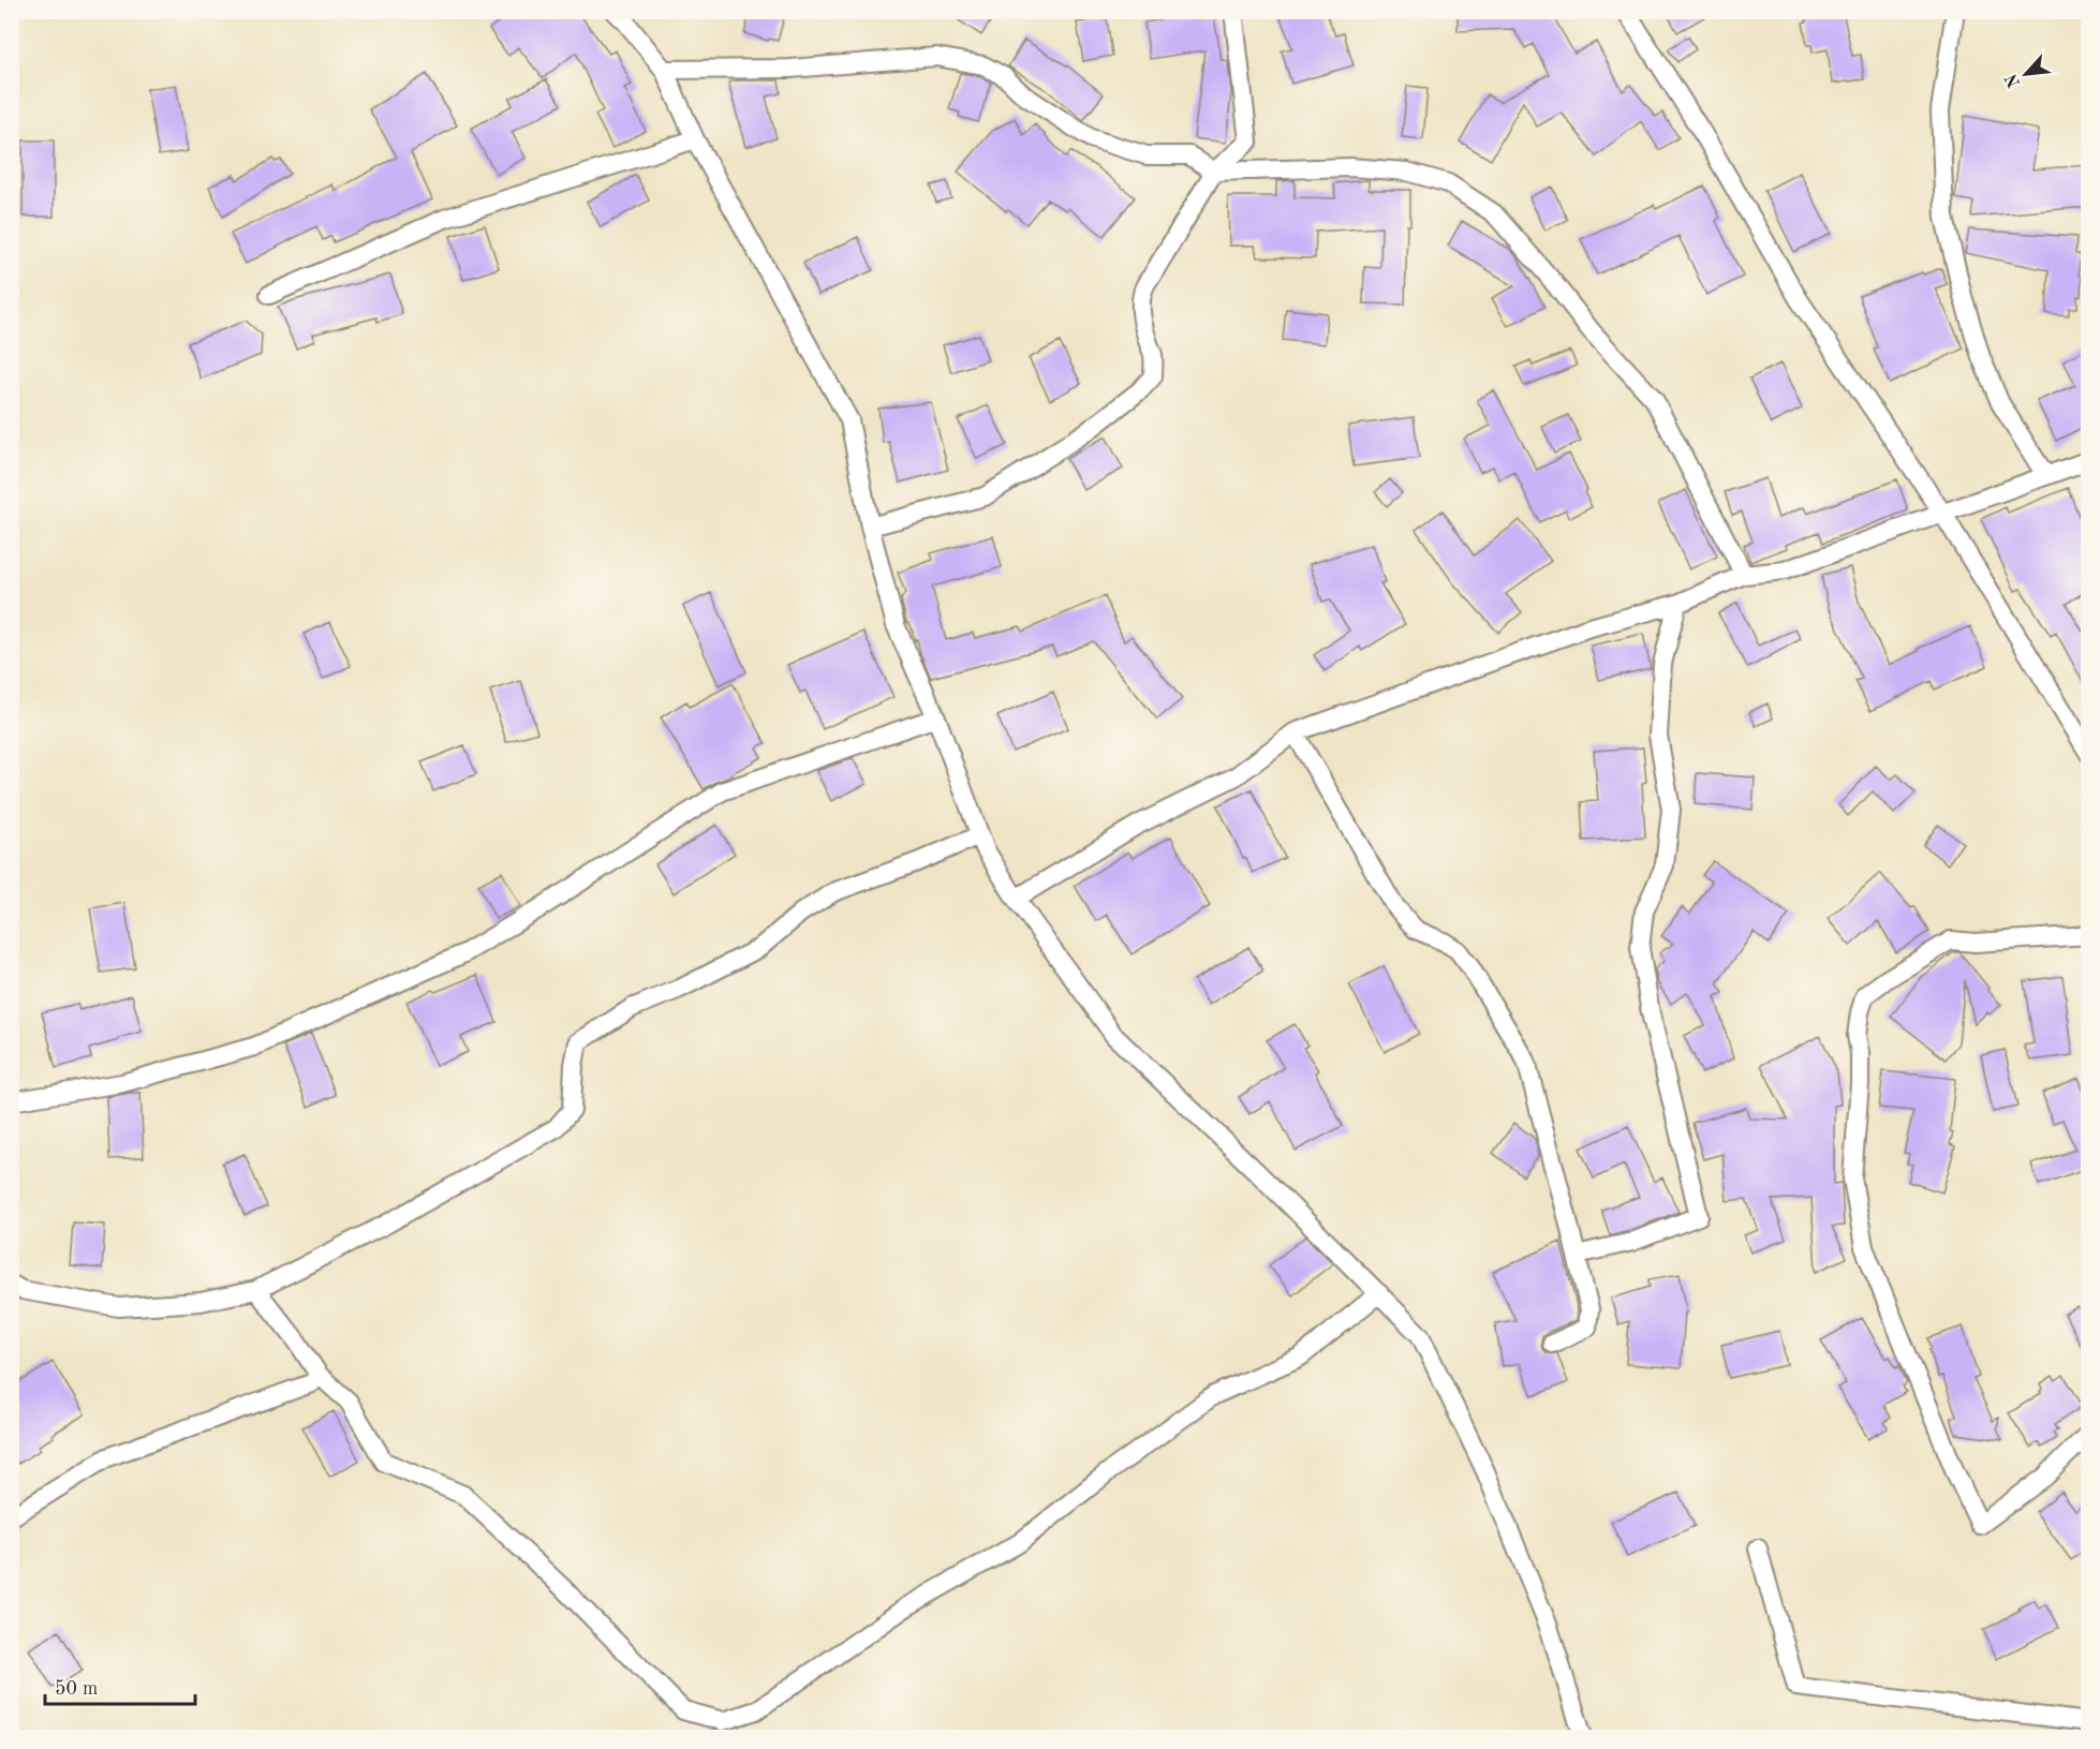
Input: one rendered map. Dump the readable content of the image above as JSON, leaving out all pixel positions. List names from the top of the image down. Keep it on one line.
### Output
{"scale_bar":"50 m","north":"bottom left"}
